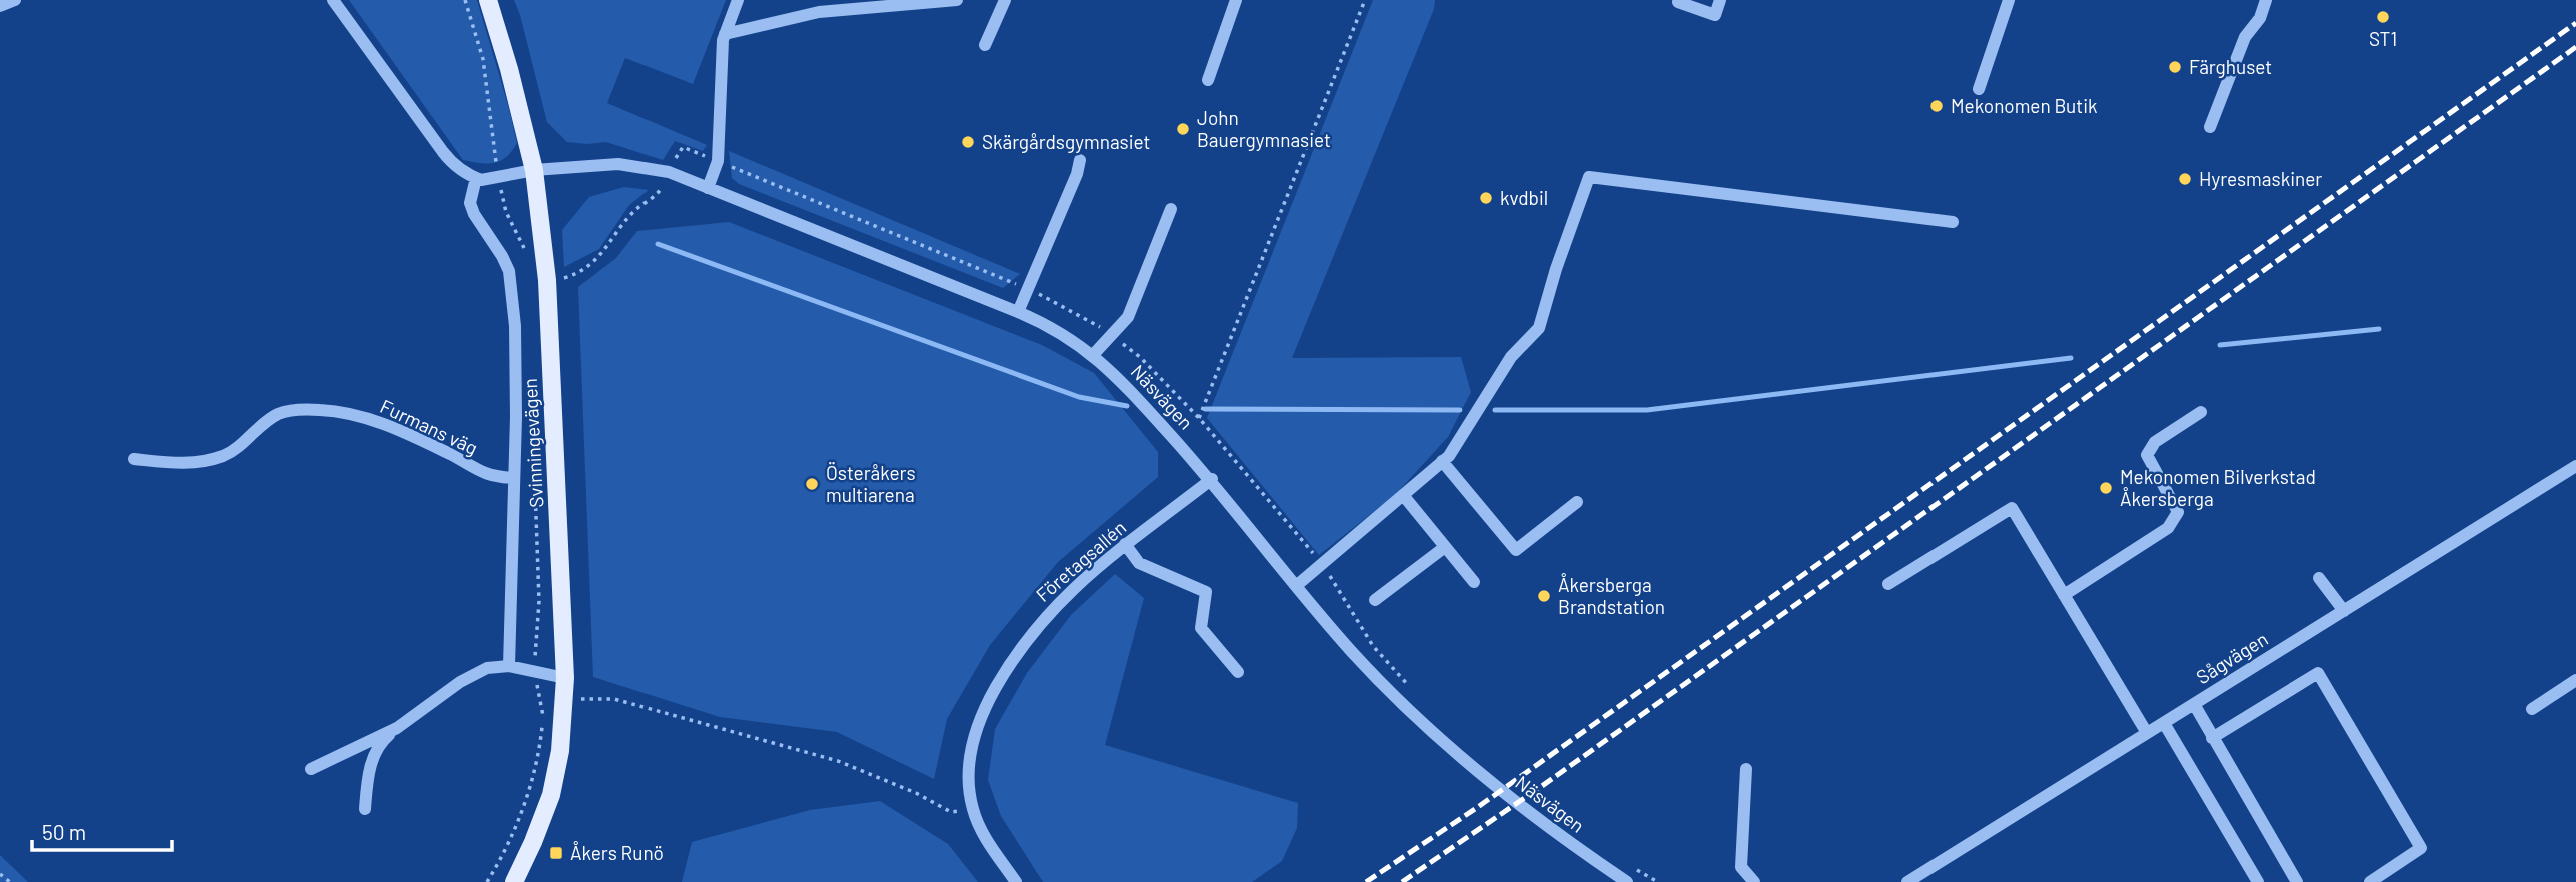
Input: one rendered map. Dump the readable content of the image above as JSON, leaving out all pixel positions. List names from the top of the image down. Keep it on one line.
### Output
{"streets":{"main road":["Svinningevägen"],"street":["Näsvägen","Furmans väg","Företagsallén","Sågvägen"]},"crossings":[["Näsvägen","Svinningevägen"],["Näsvägen","Företagsallén"]],"places":{"other":["ST1","Färghuset","Mekonomen Butik","John Bauergymnasiet","Skärgårdsgymnasiet","Hyresmaskiner","kvdbil","Österåkers multiarena","Mekonomen Bilverkstad Åkersberga","Åkersberga Brandstation"],"transit":["Åkers Runö"]},"scale_bar":"50 m"}
